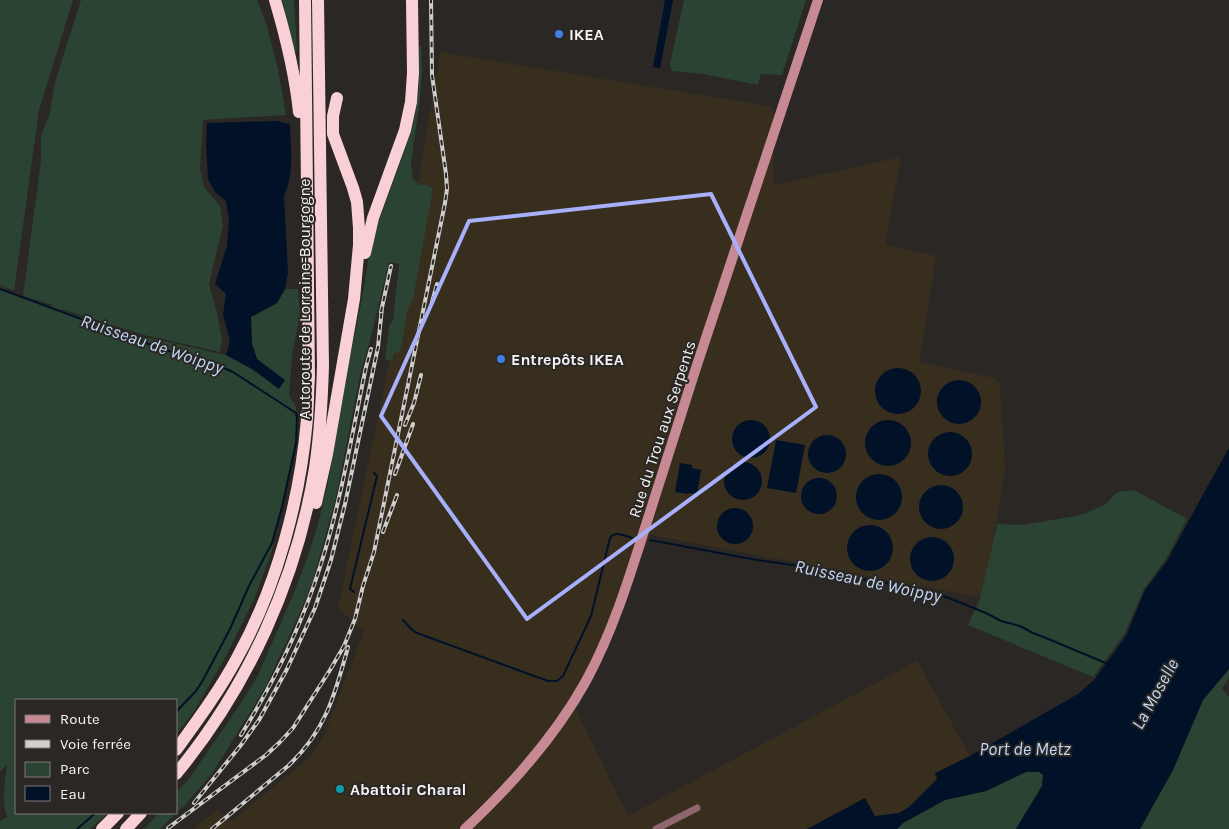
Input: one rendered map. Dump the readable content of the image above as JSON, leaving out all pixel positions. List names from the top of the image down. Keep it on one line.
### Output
{"streets":{"highway":["Autoroute de Lorraine-Bourgogne"],"street":["Rue du Trou aux Serpents"]},"water":["Ruisseau de Woippy","La Moselle","Port de Metz"],"places":["IKEA","Entrepôts IKEA","Abattoir Charal"],"legend":["Route","Voie ferrée","Parc","Eau"]}
